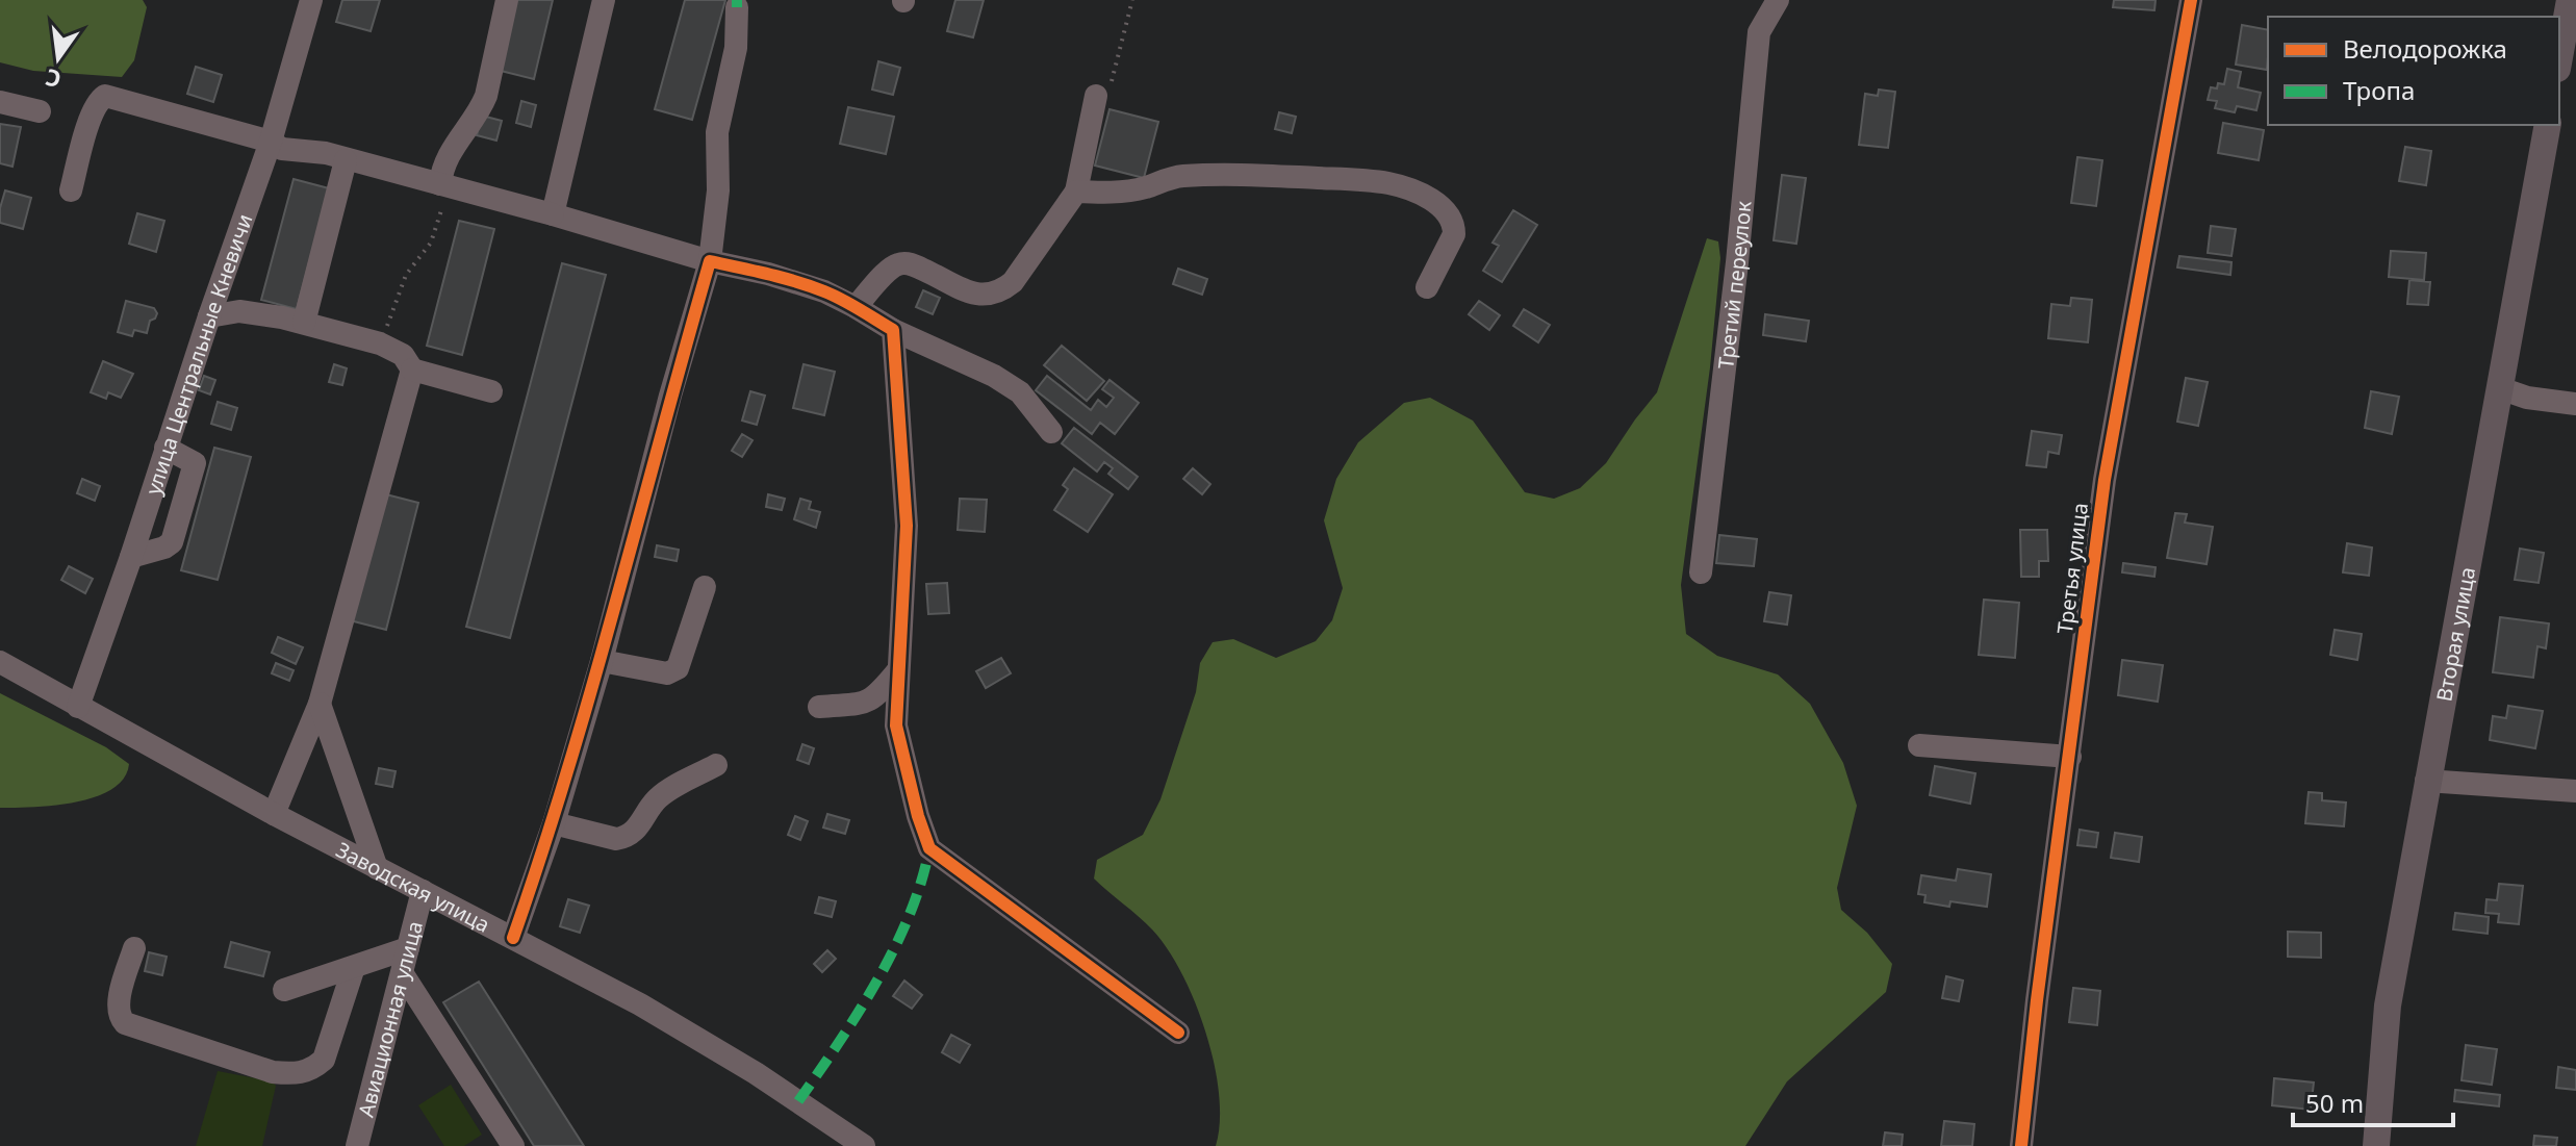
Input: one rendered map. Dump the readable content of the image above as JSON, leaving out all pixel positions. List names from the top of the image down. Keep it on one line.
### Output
{"streets":{"main road":["Вторая улица"],"street":["Третий переулок","улица Центральные Кневичи","Третья улица","Заводская улица","Авиационная улица"]},"crossings":[["улица Центральные Кневичи","Заводская улица"],["Заводская улица","Авиационная улица"]],"legend":["Велодорожка","Тропа"],"scale_bar":"50 m","north":"bottom"}
